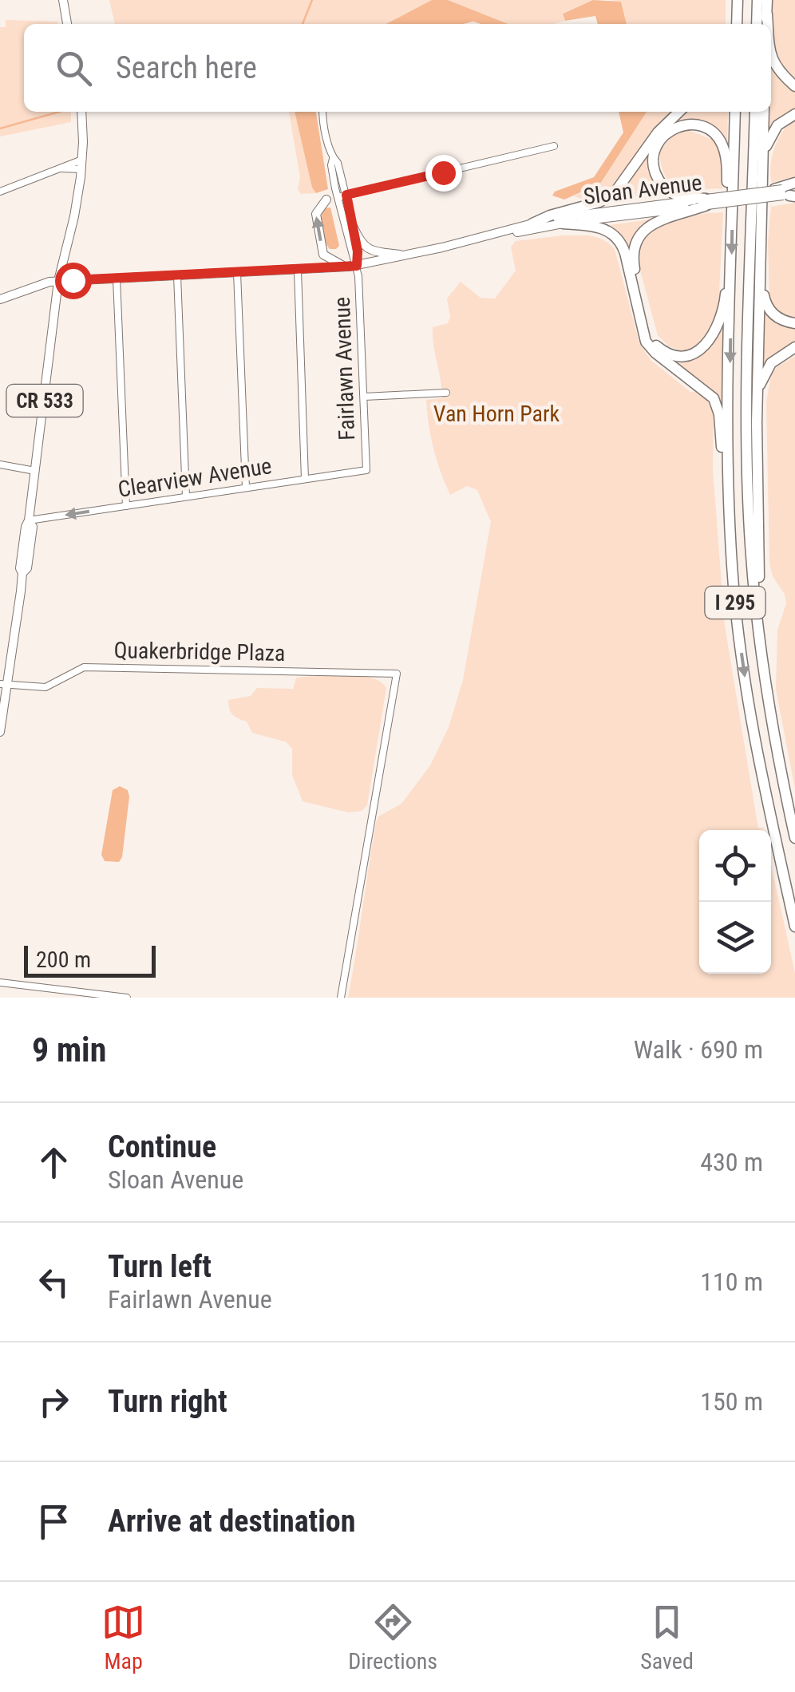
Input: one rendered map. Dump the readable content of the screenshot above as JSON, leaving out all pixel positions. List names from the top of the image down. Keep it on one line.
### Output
{"streets":{"highway":["I 295"],"main road":["Sloan Avenue","CR 533"],"street":["Fairlawn Avenue","Clearview Avenue","Quakerbridge Plaza"]},"crossings":[["Sloan Avenue","Fairlawn Avenue"],["Sloan Avenue","CR 533"],["Fairlawn Avenue","Clearview Avenue"],["CR 533","Clearview Avenue"],["CR 533","Quakerbridge Plaza"]],"parks":["Van Horn Park"],"scale_bar":"200 m","page":{"search":"Search here","scale":"200 m","heading":["9 min","Walk · 690 m"],"list":[["Continue","Sloan Avenue","430 m"],["Turn left","Fairlawn Avenue","110 m"],["Turn right","150 m"],"Arrive at destination"],"nav":["Map","Directions","Saved"]}}
